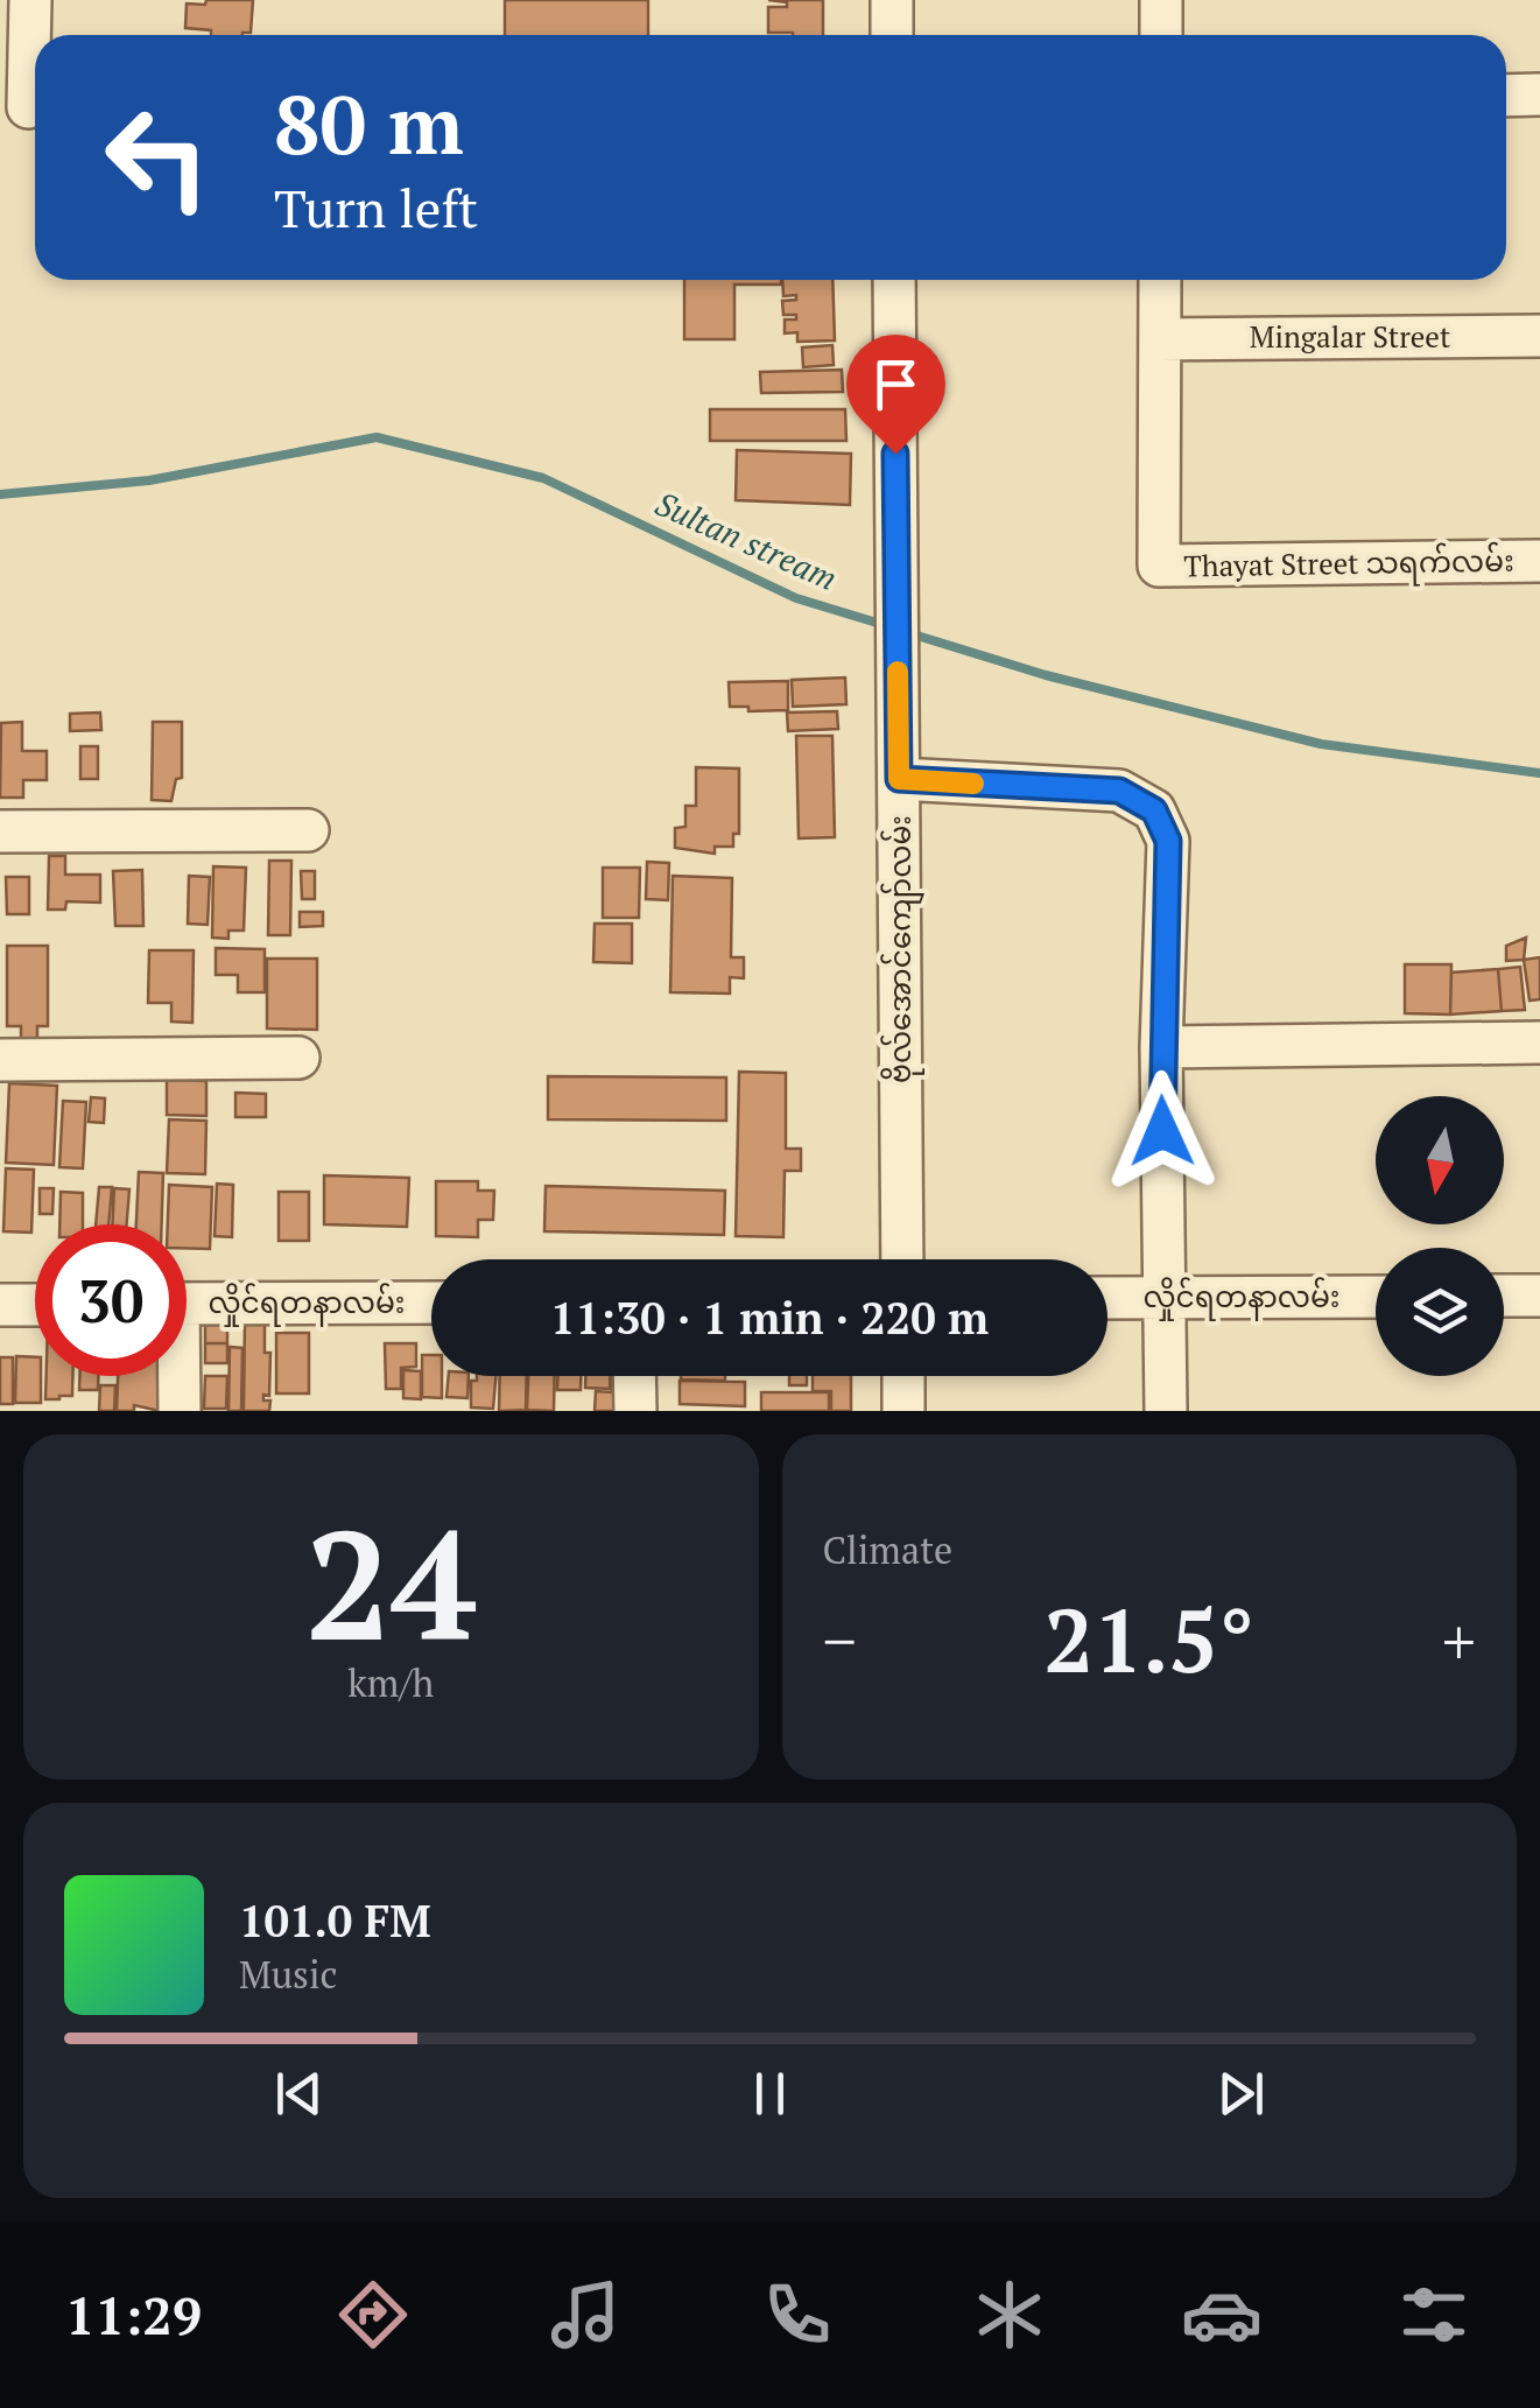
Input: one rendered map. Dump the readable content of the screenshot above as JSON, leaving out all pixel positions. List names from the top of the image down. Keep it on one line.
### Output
{"streets":{"street":["Mingalar Street","Thayat Street သရက်လမ်း","ဗိုလ်အောင်ကျော်လမ်း","လှိုင်ရတနာလမ်း"]},"crossings":[["Mingalar Street","Thayat Street သရက်လမ်း"]],"water":["Sultan stream"],"north":"bottom","page":{"turn":["80 m","Turn left"],"limit":"30","trip":"11:30 · 1 min · 220 m","tile":[["24","km/h"],"Climate"],"heat":["−","21.5°","+"],"song":["101.0 FM","Music"],"tabs":"11:29"}}
